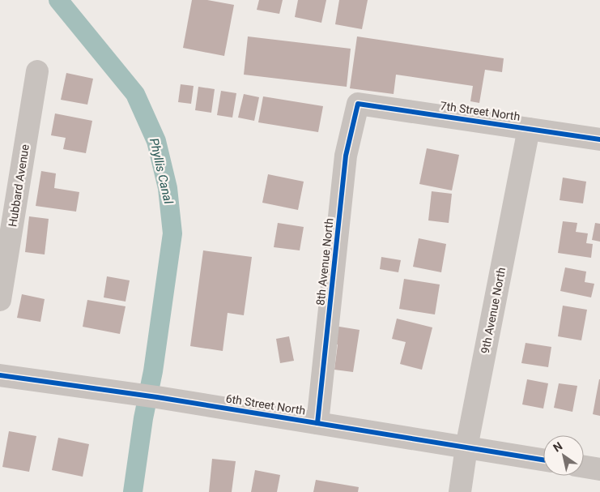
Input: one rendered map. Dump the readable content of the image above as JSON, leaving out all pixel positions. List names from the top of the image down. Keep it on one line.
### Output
{"streets":{"street":["7th Street North","Hubbard Avenue","8th Avenue North","9th Avenue North","6th Street North"]},"crossings":[["7th Street North","8th Avenue North"],["7th Street North","9th Avenue North"],["8th Avenue North","6th Street North"],["9th Avenue North","6th Street North"]],"water":["Phyllis Canal"],"north":"top left"}
